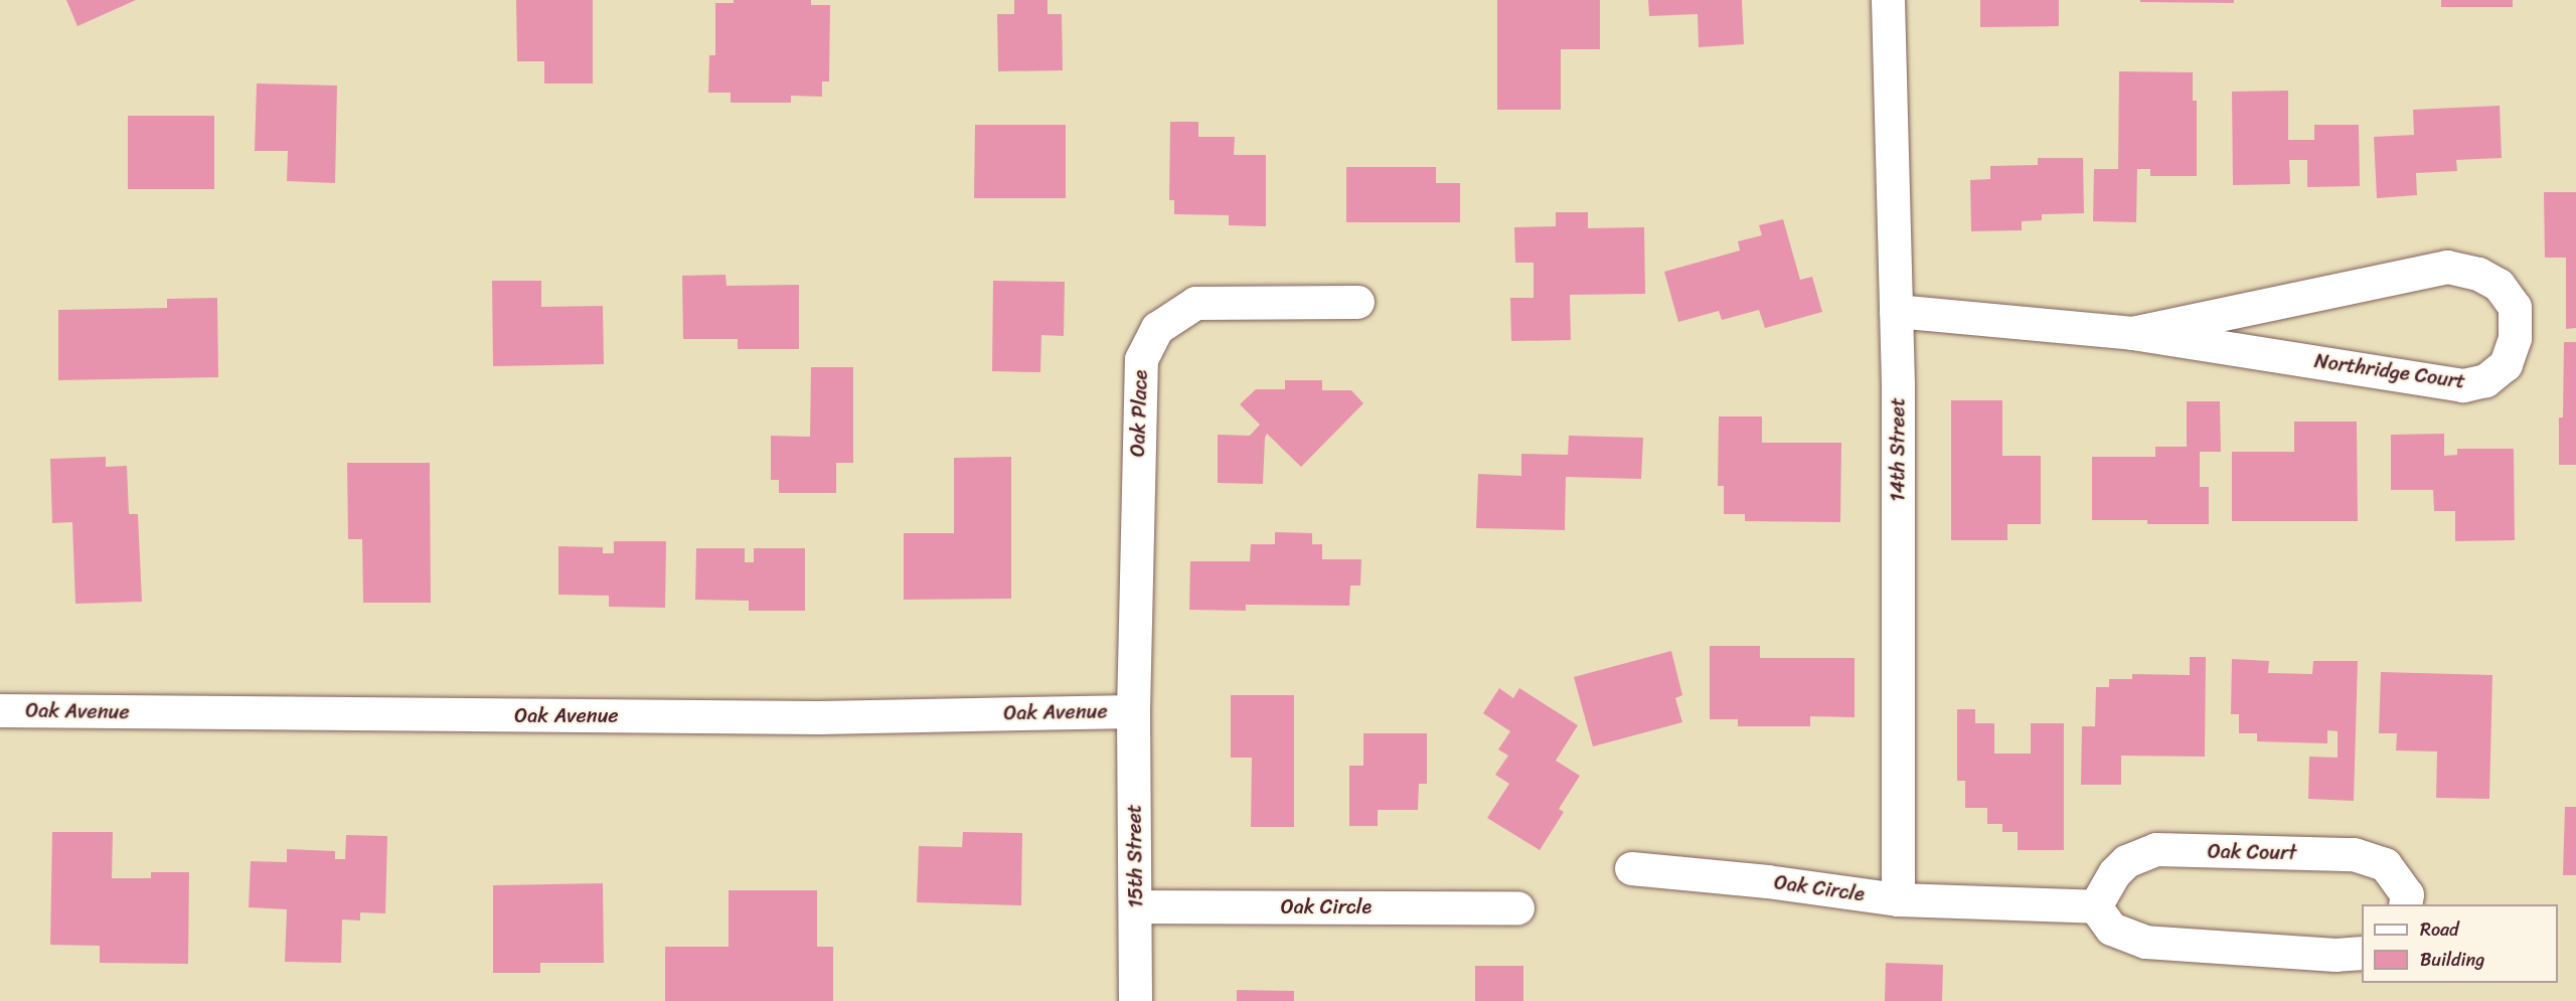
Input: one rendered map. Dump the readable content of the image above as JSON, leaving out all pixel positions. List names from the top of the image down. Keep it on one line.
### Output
{"streets":{"street":["Northridge Court","Oak Place","14th Street","Oak Avenue","Oak Court","15th Street","Oak Circle"]},"crossings":[["Northridge Court","14th Street"],["Oak Place","Oak Avenue"],["Oak Place","15th Street"],["14th Street","Oak Circle"],["Oak Avenue","15th Street"],["15th Street","Oak Circle"]],"legend":["Road","Building"]}
